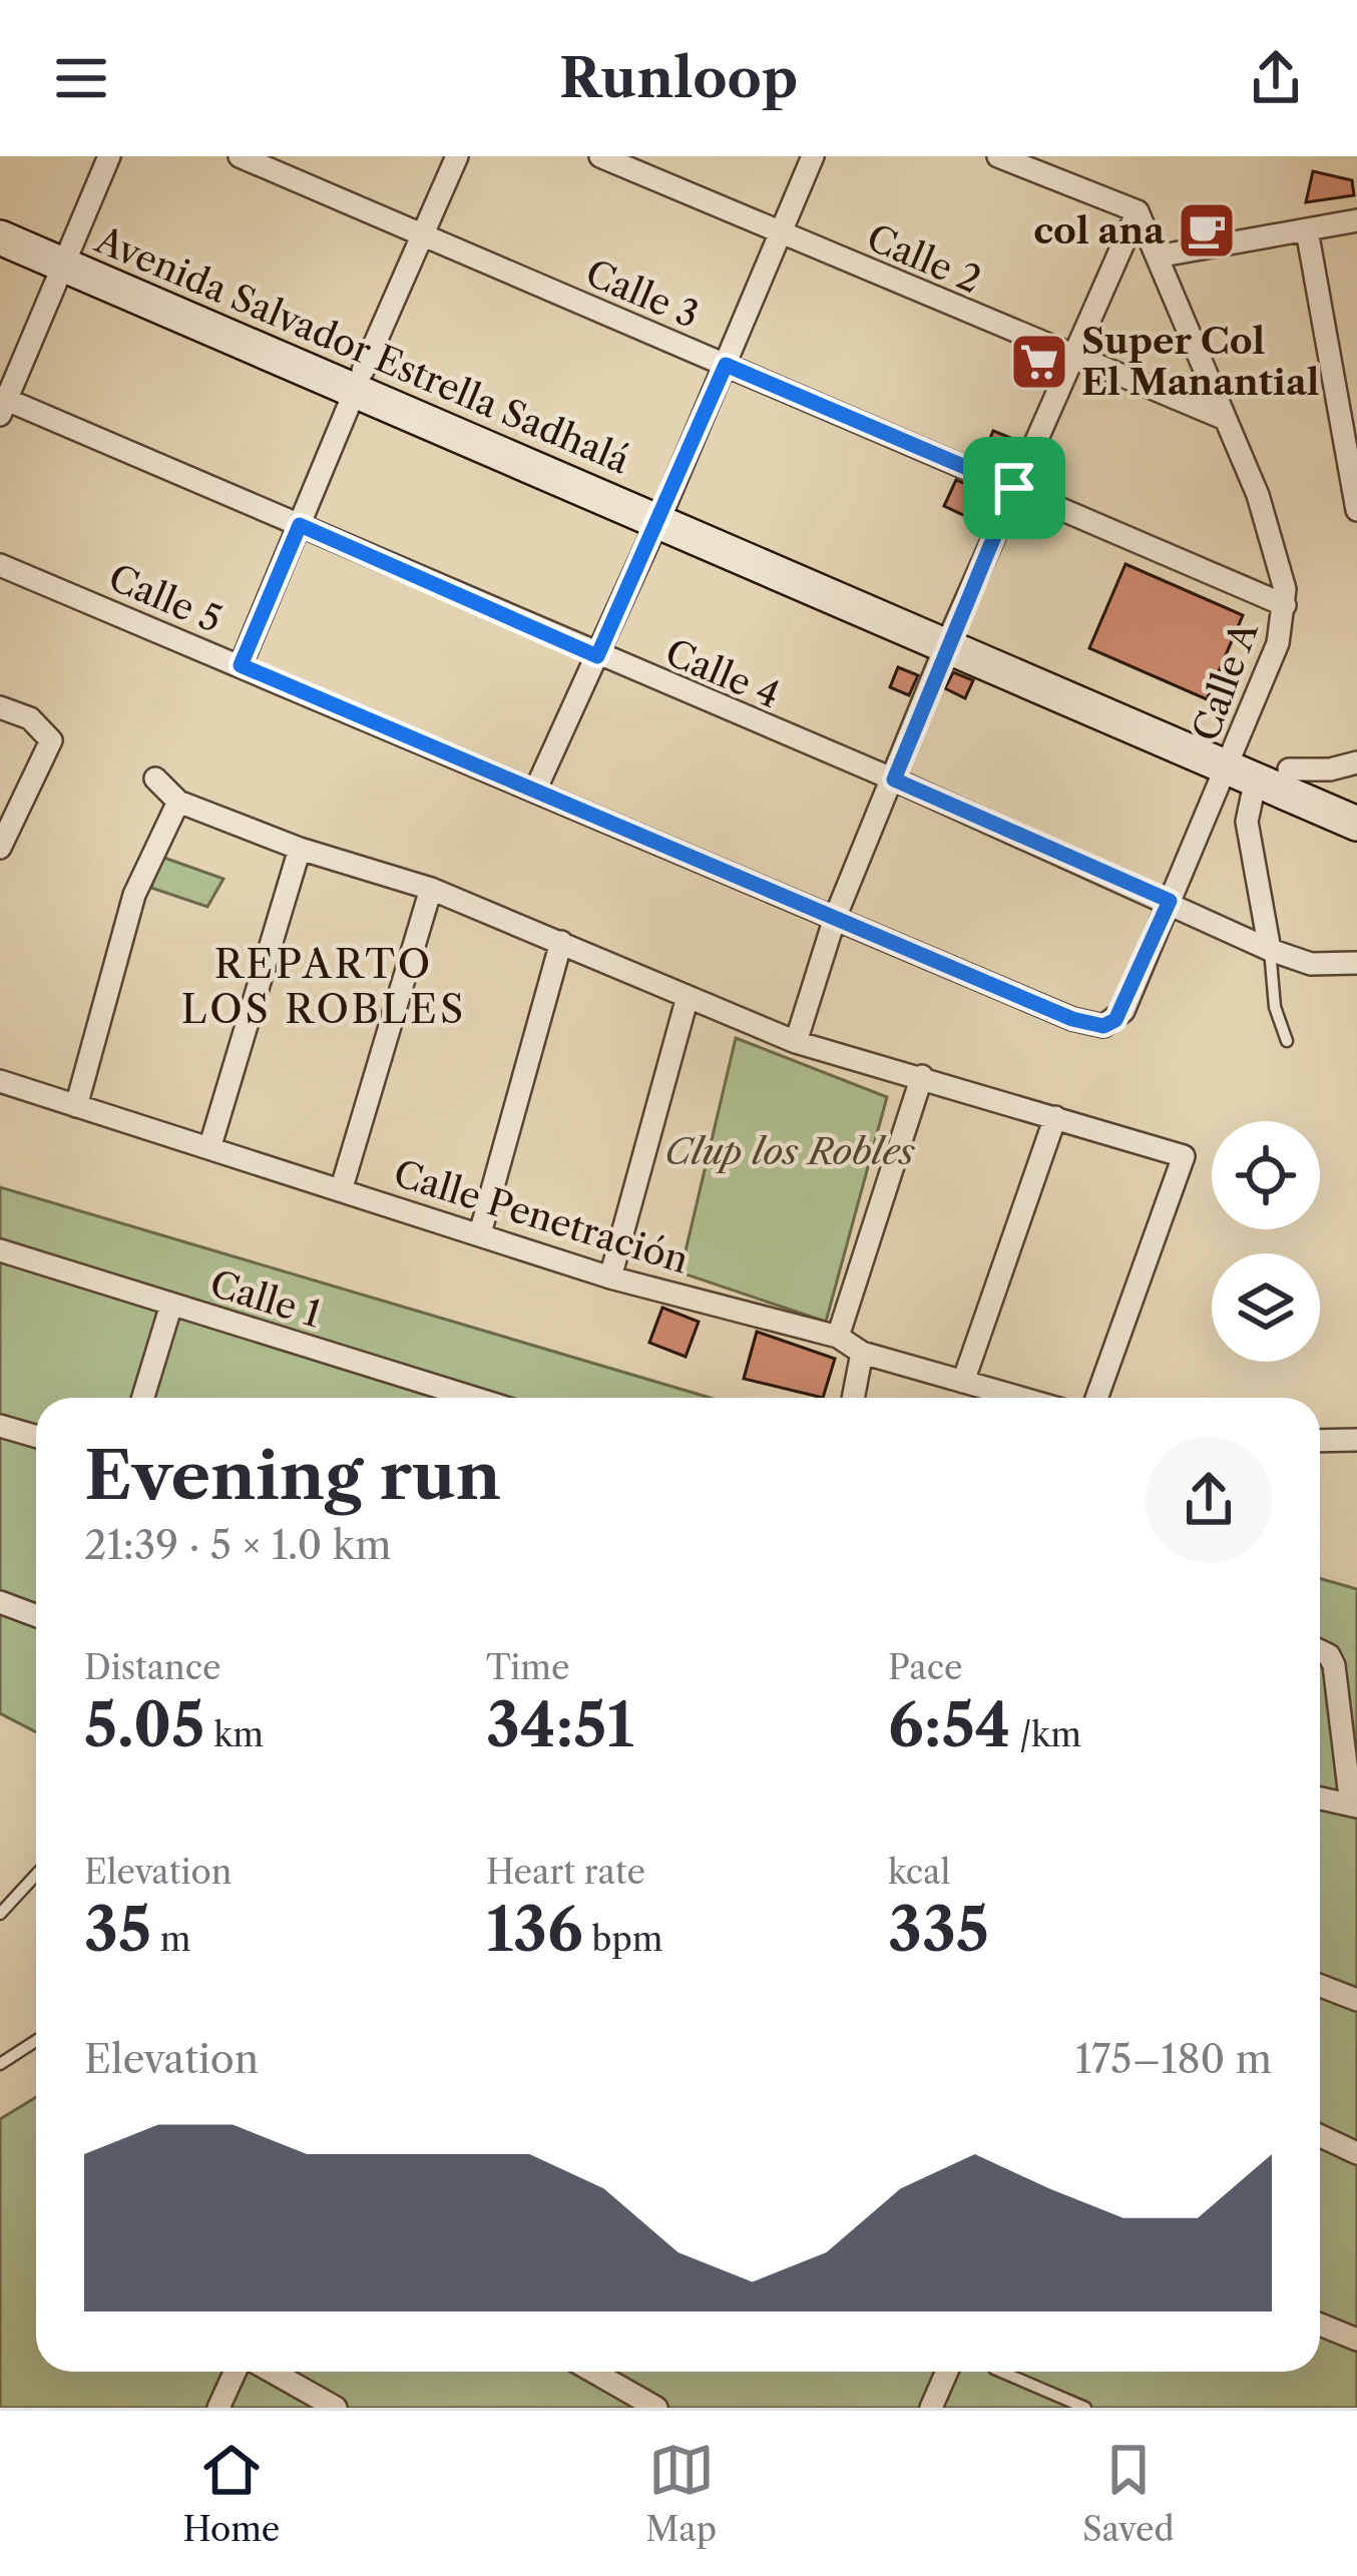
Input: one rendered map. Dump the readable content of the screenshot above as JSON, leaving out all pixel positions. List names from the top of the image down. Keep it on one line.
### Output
{"streets":{"main road":["Avenida Salvador Estrella Sadhalá"],"street":["Calle 2","Calle 3","Calle 5","Calle 4","Calle A","Calle Penetración","Calle 1"]},"crossings":[["Calle 2","Calle A"],["Calle 3","Calle A"],["Avenida Salvador Estrella Sadhalá","Calle A"],["Calle 5","Calle A"],["Calle 4","Calle A"]],"districts":["REPARTO LOS ROBLES"],"parks":["Clup los Robles"],"places":{"cafe":["col ana"],"supermarket":["Super Col El Manantial"]},"page":{"header":"Runloop","heading":["Evening run","21:39 · 5 × 1.0 km"],"stats":[["Distance","5.05 km"],["Time","34:51"],["Pace","6:54 /km"],["Elevation","35 m"],["Heart rate","136 bpm"],["kcal","335"]],"chart":["Elevation","175–180 m"],"tabs":["Home","Map","Saved"]}}
